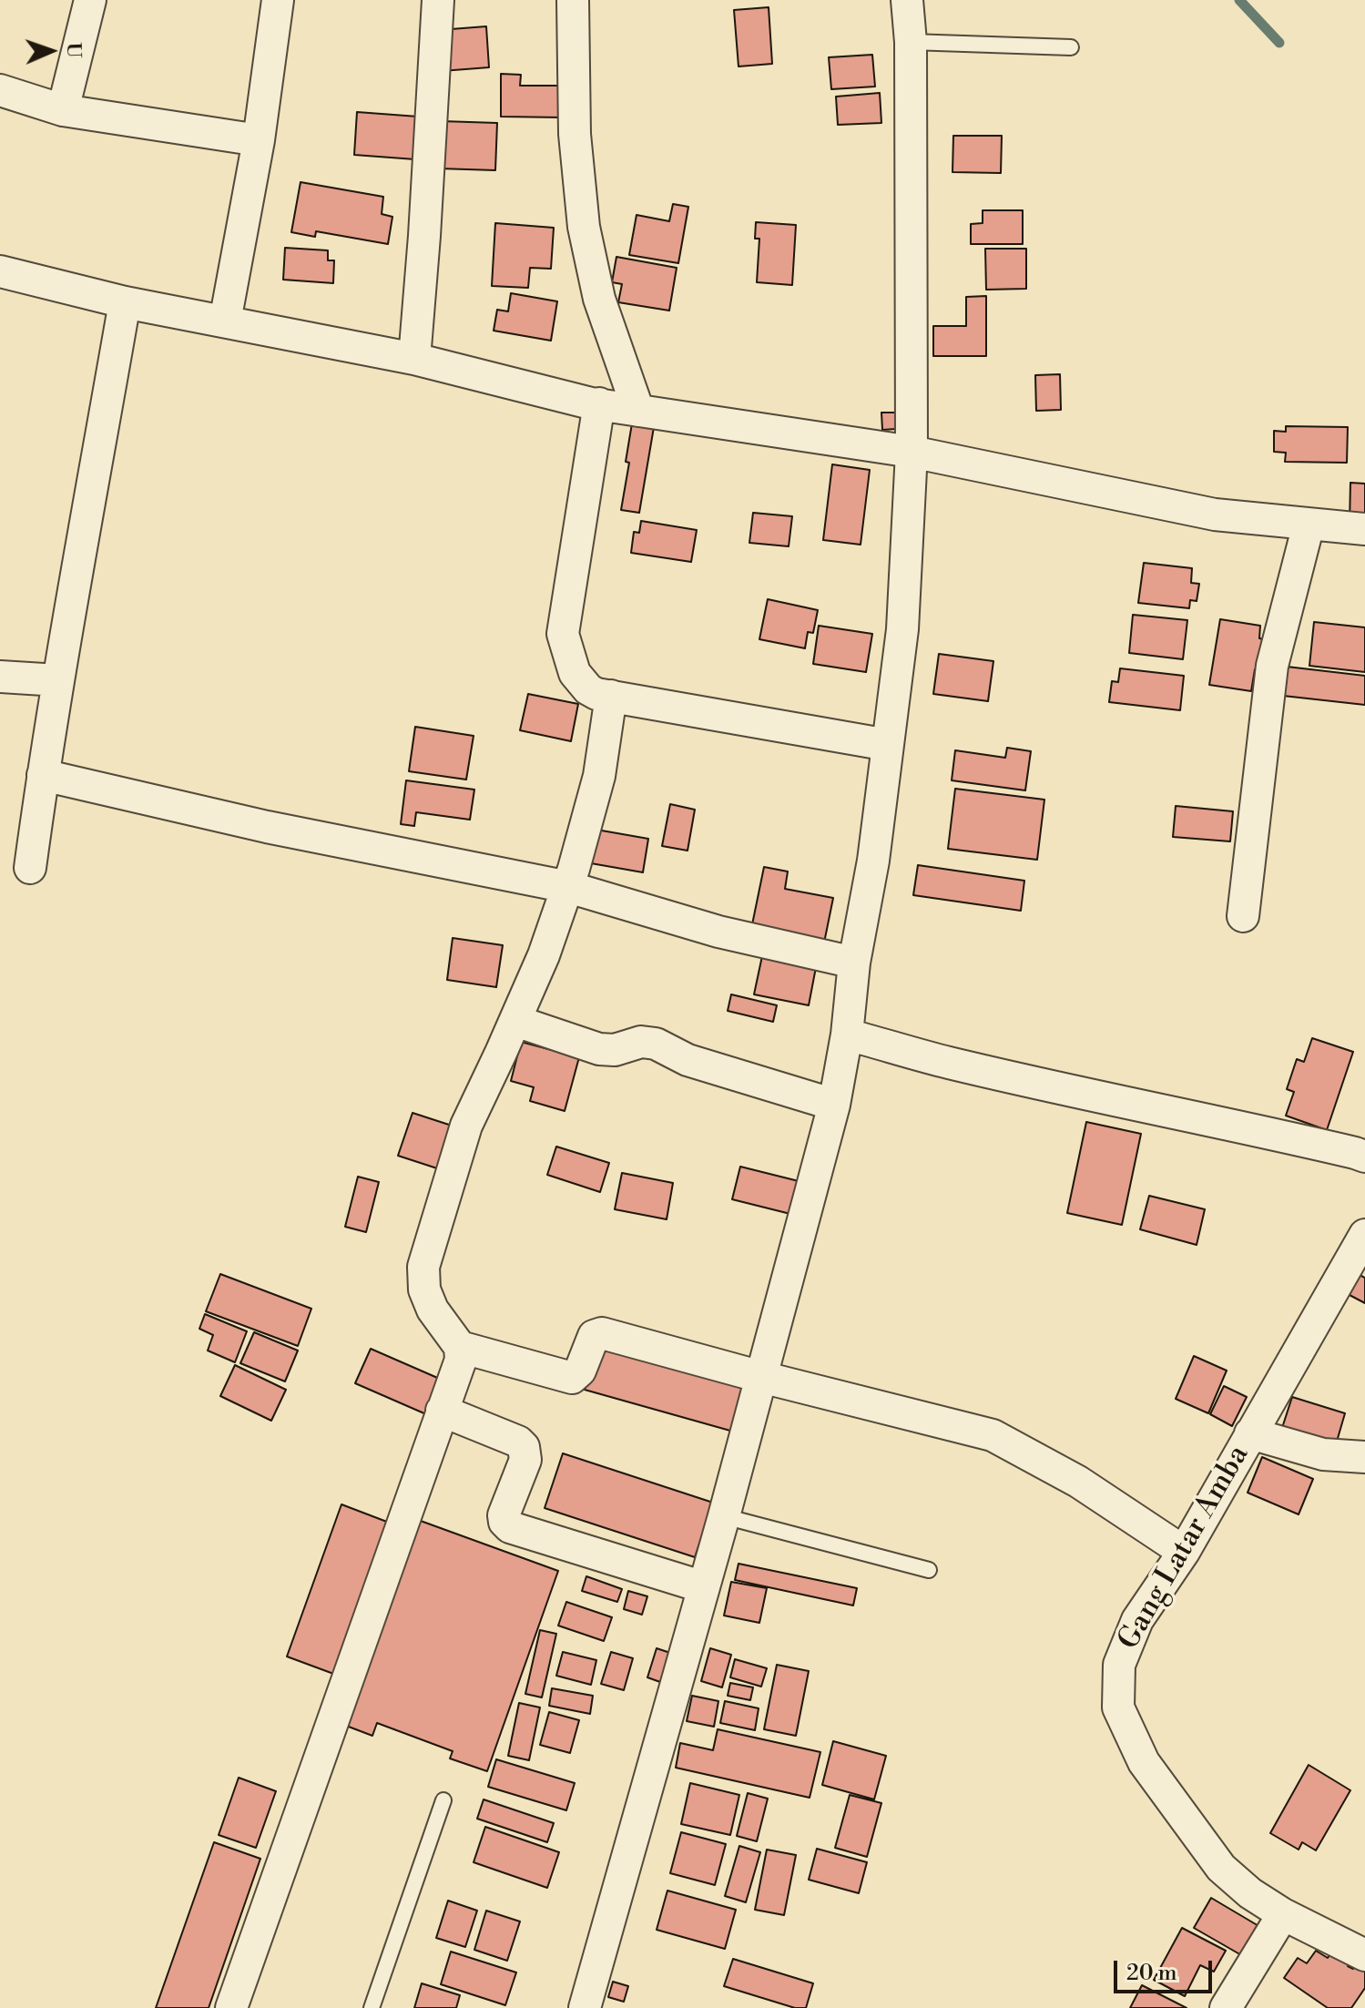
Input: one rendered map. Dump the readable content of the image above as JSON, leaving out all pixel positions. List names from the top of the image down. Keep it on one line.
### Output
{"streets":{"street":["Gang Latar Amba"]},"scale_bar":"20 m","north":"right"}
